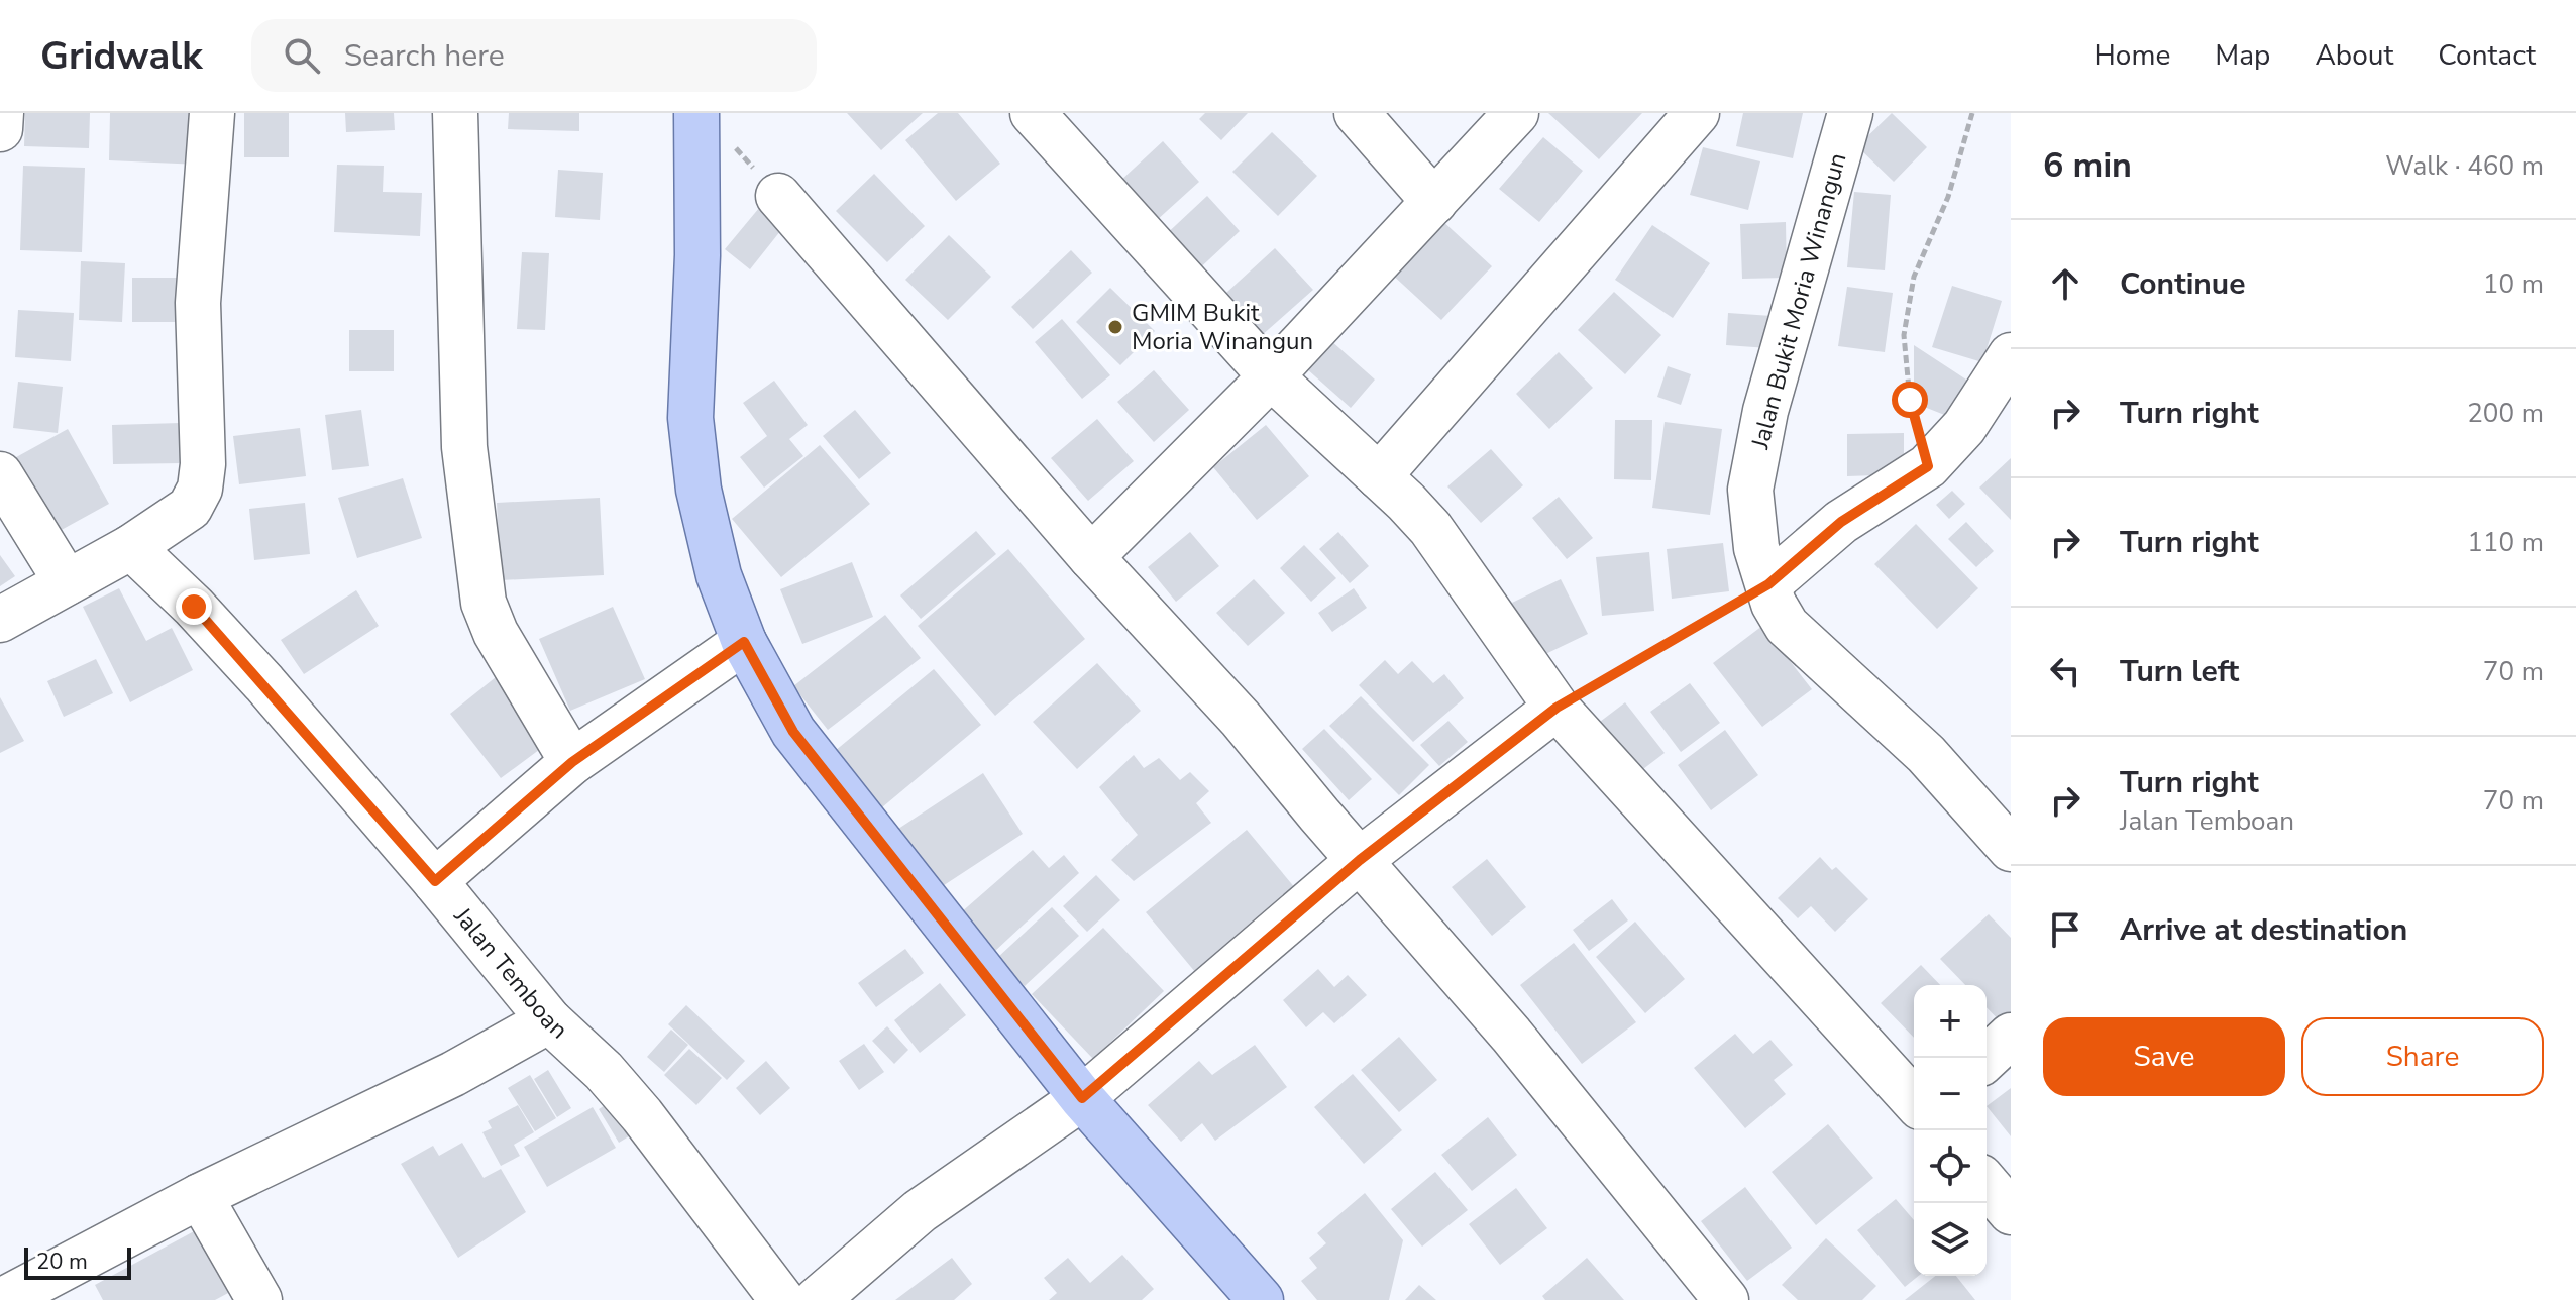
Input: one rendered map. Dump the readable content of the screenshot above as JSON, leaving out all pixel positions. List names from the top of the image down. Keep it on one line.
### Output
{"streets":{"street":["Jalan Bukit Moria Winangun","Jalan Temboan"]},"places":["GMIM Bukit Moria Winangun"],"scale_bar":"20 m","page":{"header":"Gridwalk","search":"Search here","nav":["Home","Map","About","Contact"],"heading":["6 min","Walk · 460 m"],"list":[["Continue","10 m"],["Turn right","200 m"],["Turn right","110 m"],["Turn left","70 m"],["Turn right","Jalan Temboan","70 m"],"Arrive at destination"],"map_buttons":["+","−"],"buttons":["Save","Share"],"scale":"20 m"}}
